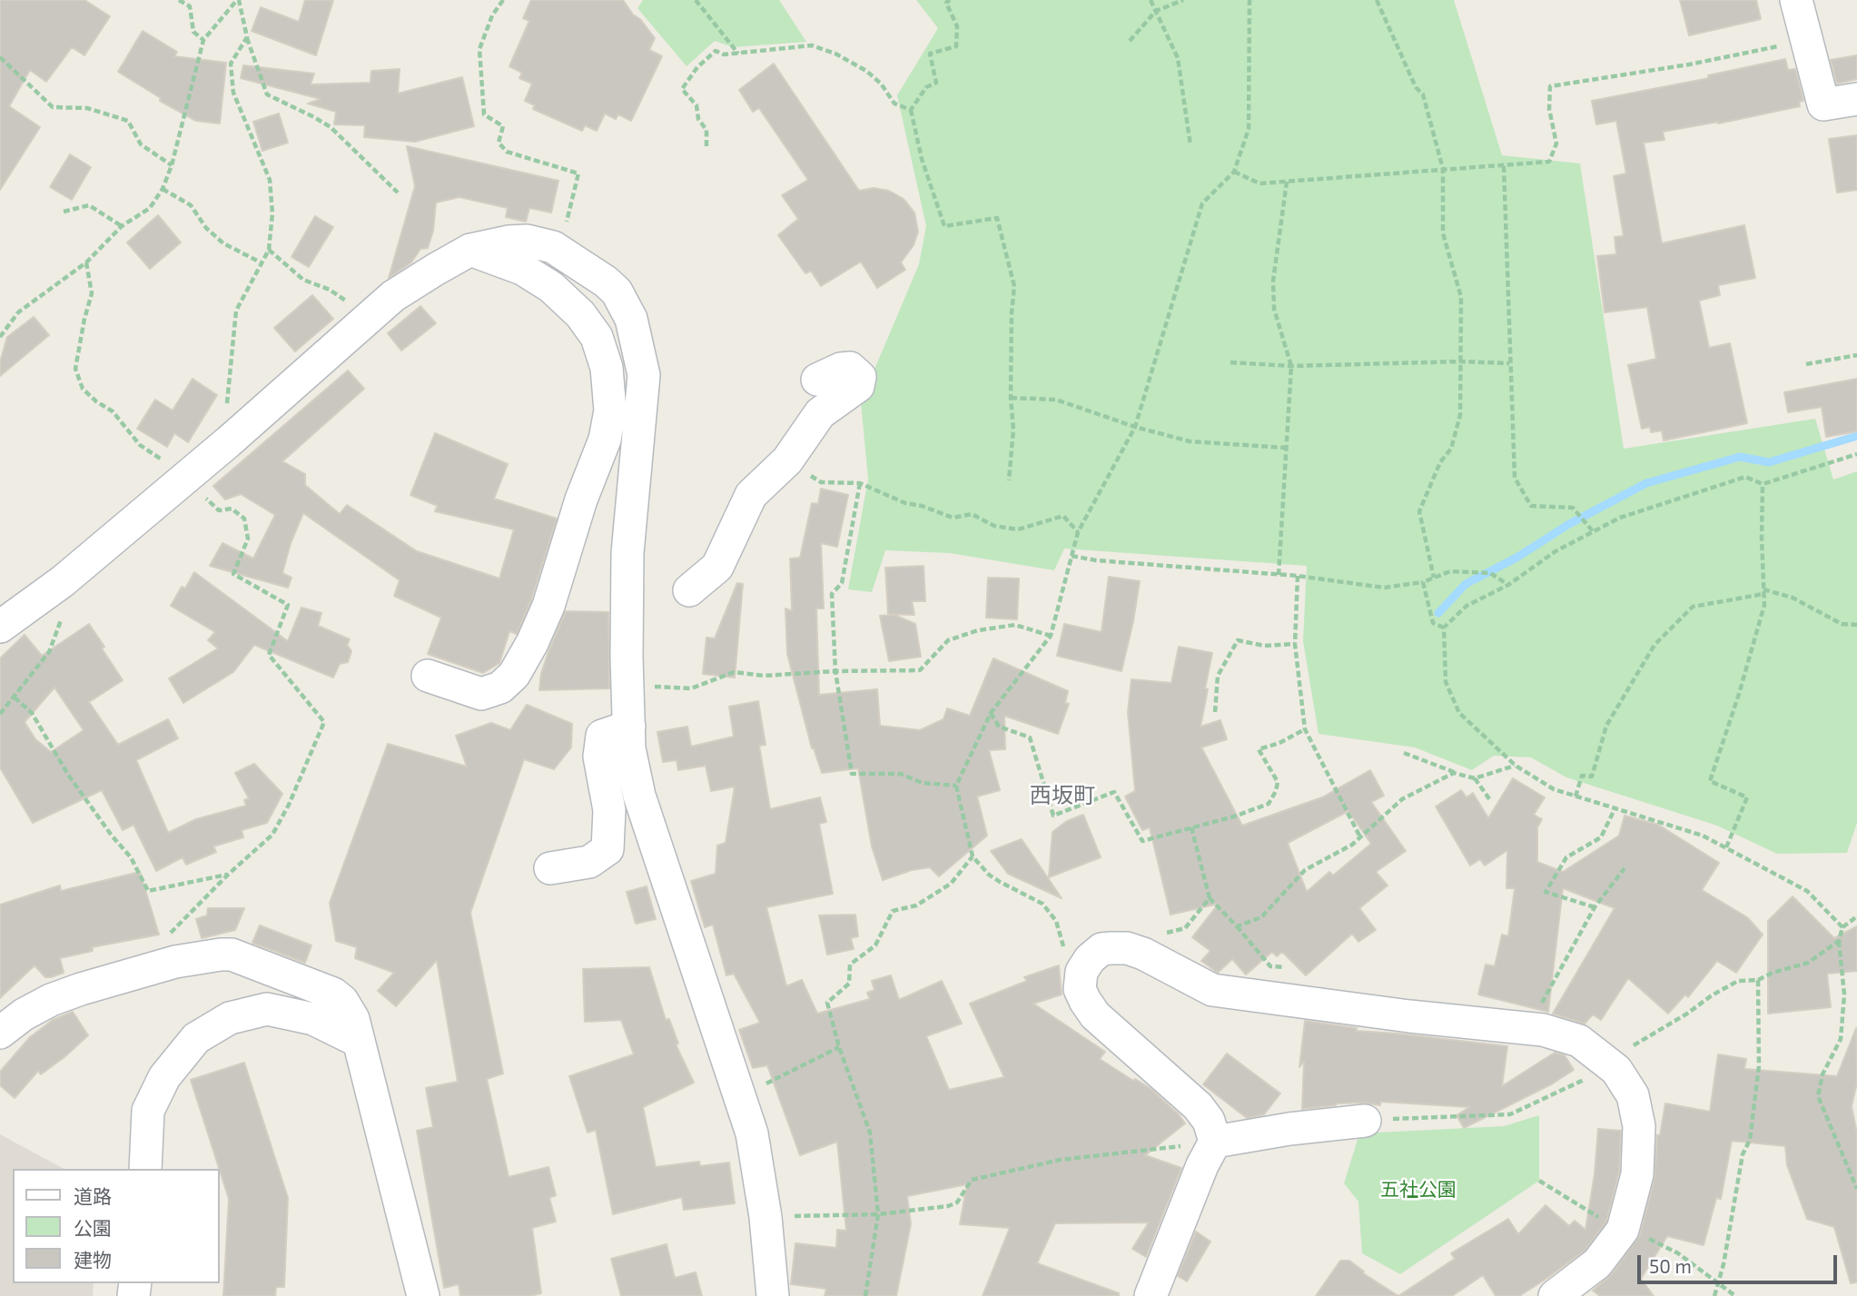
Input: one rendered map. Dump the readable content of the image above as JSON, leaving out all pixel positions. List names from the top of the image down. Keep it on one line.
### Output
{"districts":["西坂町"],"parks":["五社公園"],"legend":["道路","公園","建物"],"scale_bar":"50 m"}
